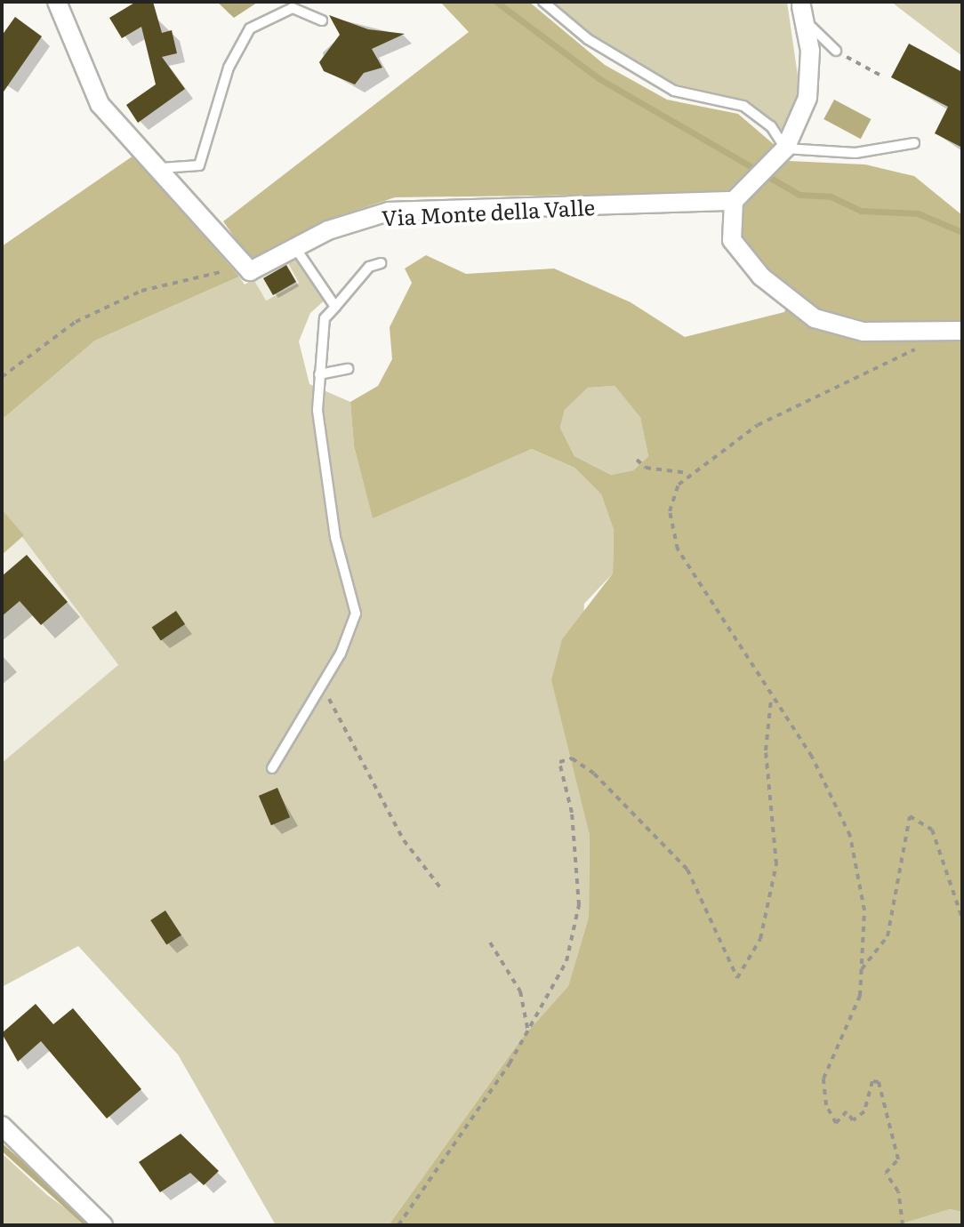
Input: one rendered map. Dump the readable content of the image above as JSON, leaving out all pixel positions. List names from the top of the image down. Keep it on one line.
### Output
{"streets":{"street":["Via Monte della Valle"]}}
